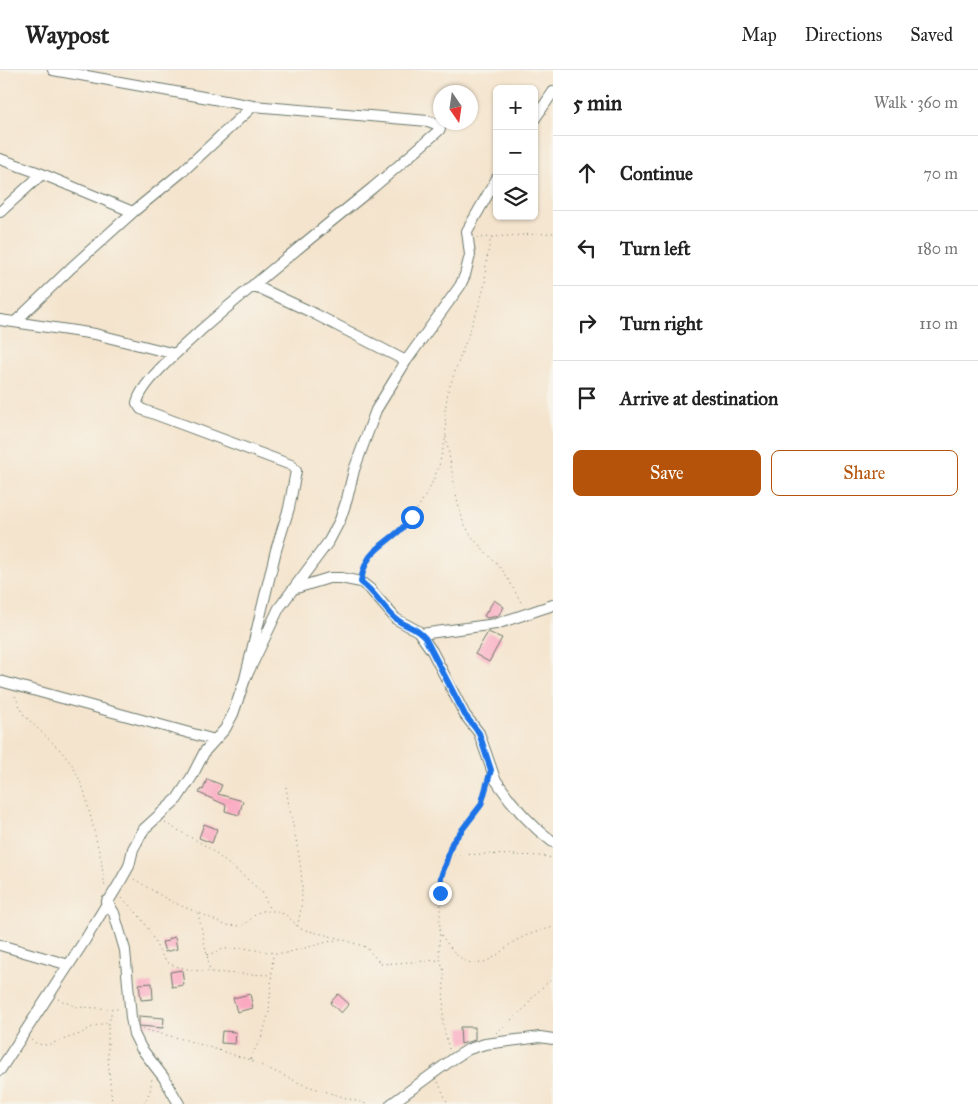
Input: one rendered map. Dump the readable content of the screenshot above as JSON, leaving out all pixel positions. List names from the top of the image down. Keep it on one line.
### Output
{"north":"bottom","page":{"header":"Waypost","nav":["Map","Directions","Saved"],"heading":["5 min","Walk · 360 m"],"map_buttons":["+","−"],"list":[["Continue","70 m"],["Turn left","180 m"],["Turn right","110 m"],"Arrive at destination"],"buttons":["Save","Share"]}}
